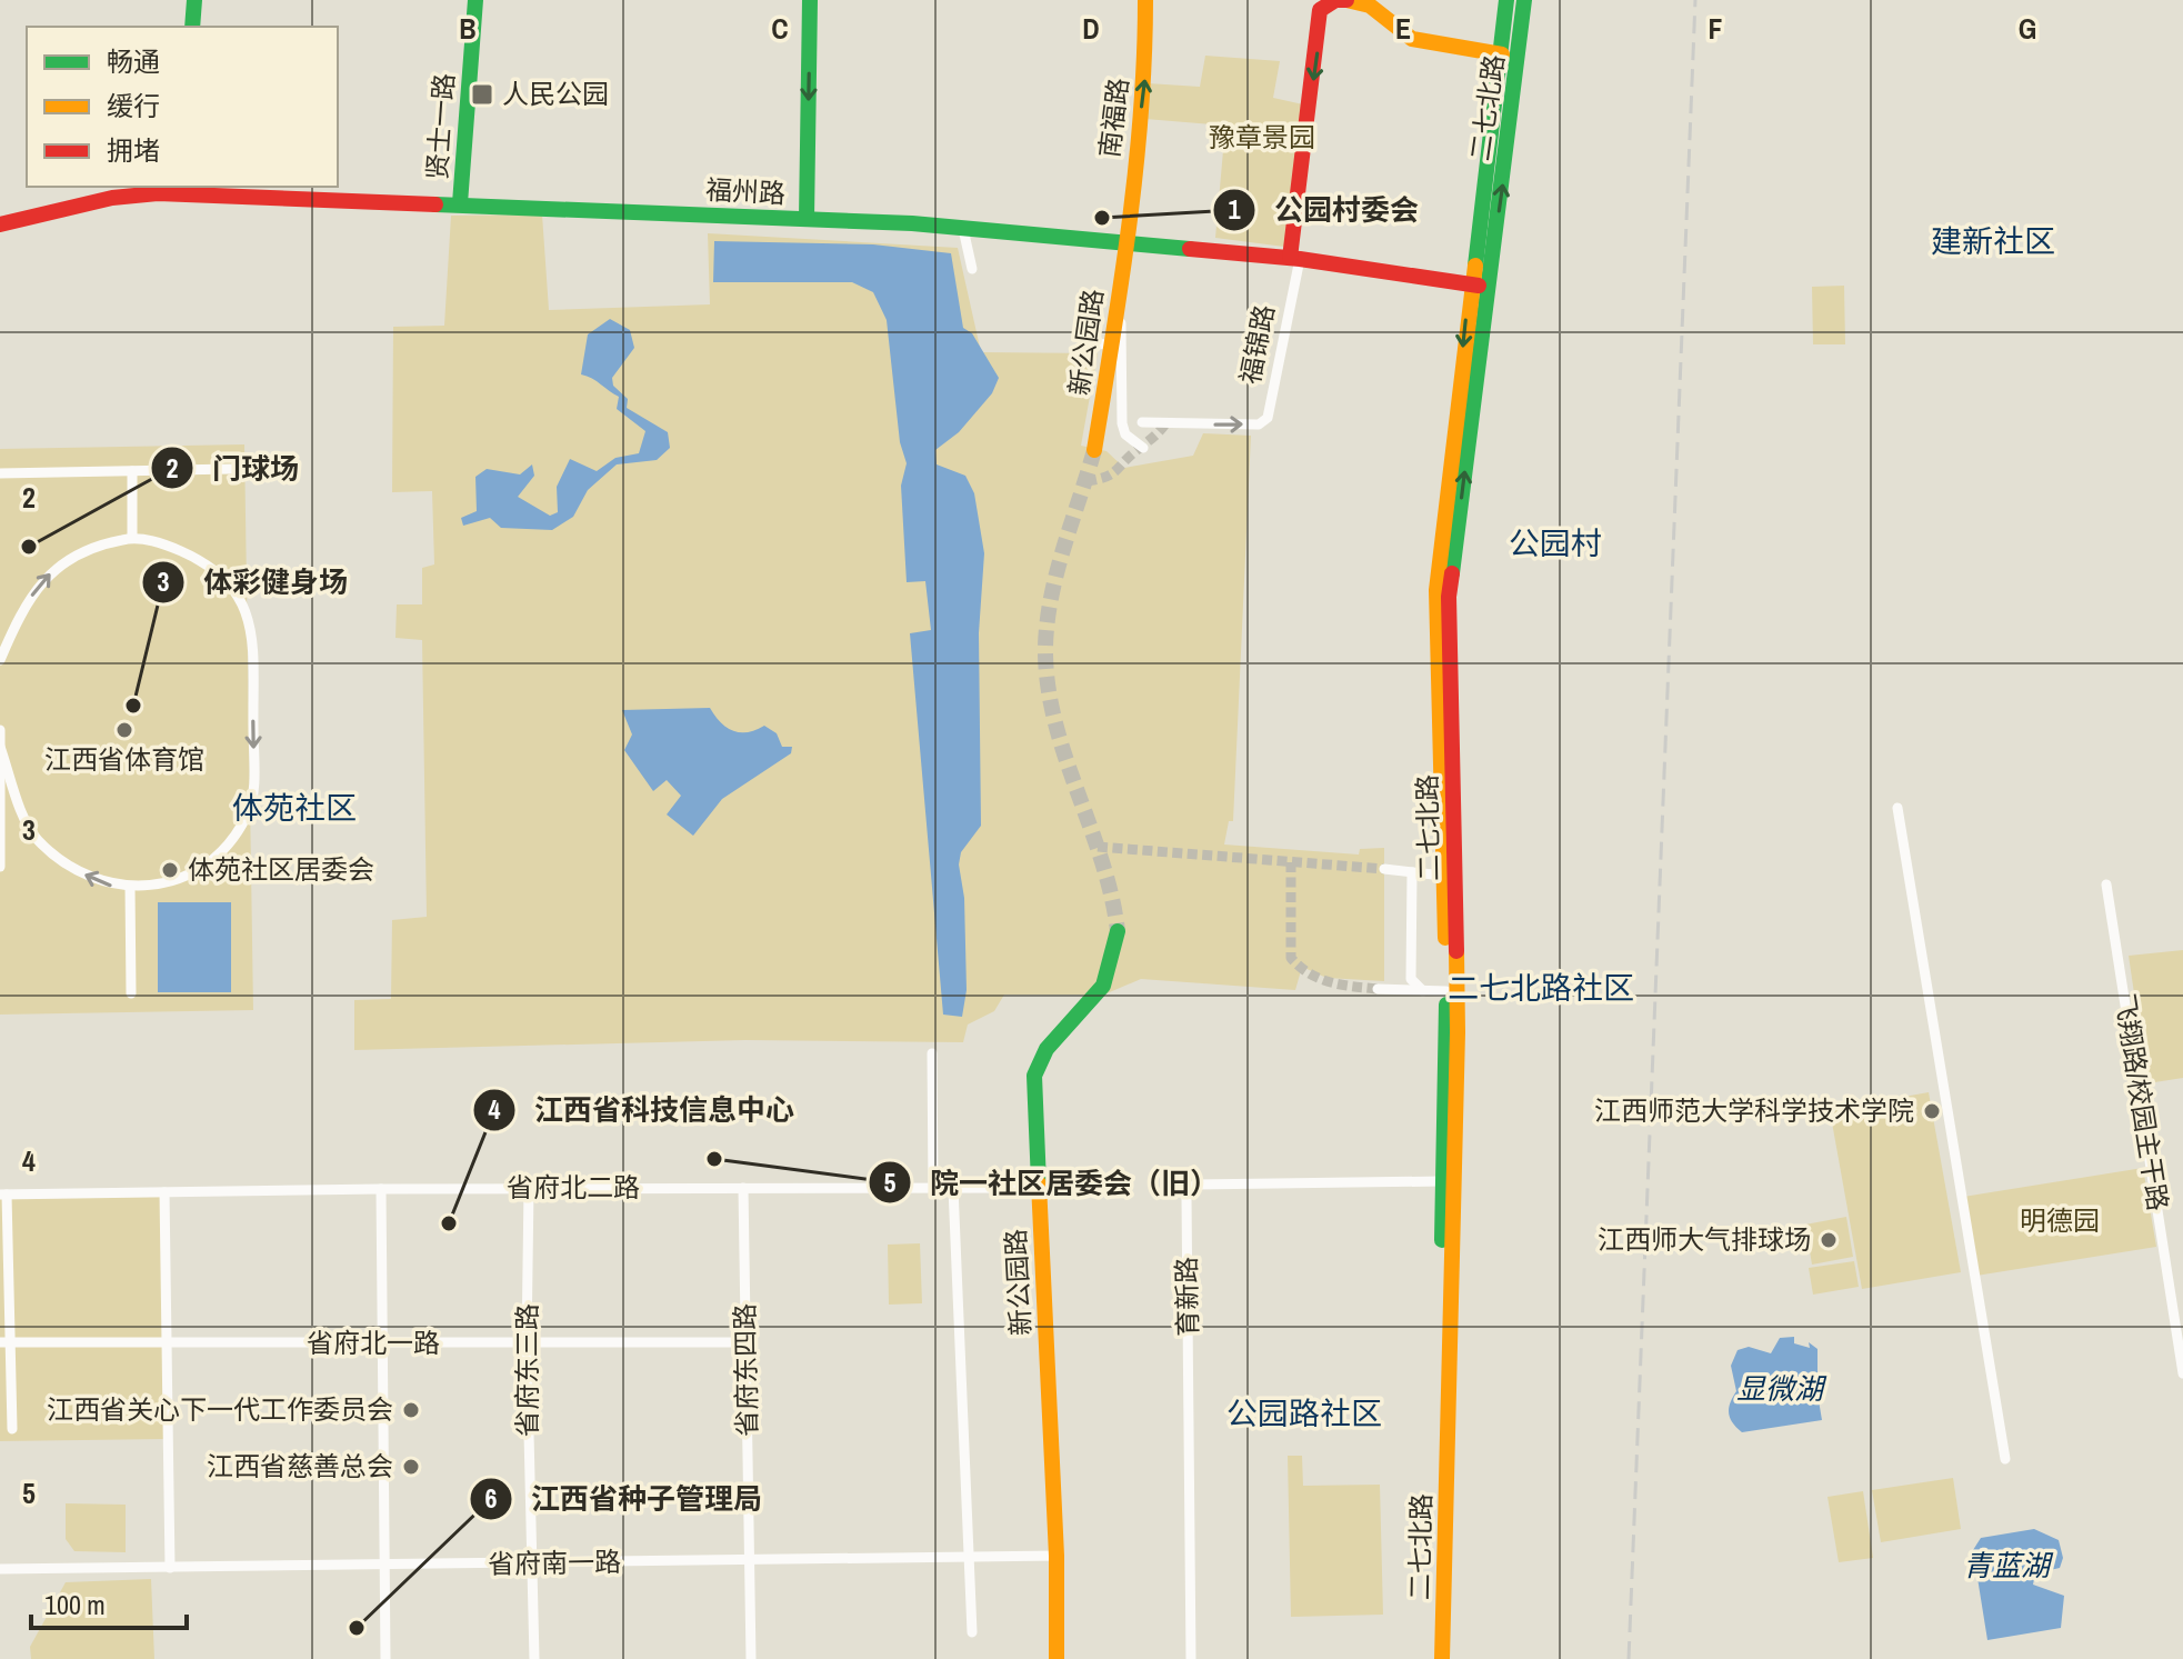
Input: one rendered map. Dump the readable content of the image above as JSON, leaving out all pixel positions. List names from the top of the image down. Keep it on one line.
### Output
{"streets":{"street":["二七北路","南福路","贤士一路","福州路","新公园路","福锦路","飞翔路/校园主干路","省府北二路","育新路","省府北一路","省府东三路","省府东四路","省府南一路"]},"crossings":[["二七北路","福州路"],["二七北路","福锦路"],["二七北路","育新路"],["南福路","福州路"],["南福路","新公园路"],["贤士一路","福州路"],["福州路","新公园路"],["福州路","福锦路"],["新公园路","省府北二路"],["新公园路","省府南一路"],["省府北二路","省府东三路"],["省府北二路","省府东四路"],["省府北一路","省府东三路"],["省府北一路","省府东四路"],["省府东三路","省府南一路"],["省府东四路","省府南一路"]],"one_way":["南福路"],"districts":["建新社区","公园村","体苑社区","二七北路社区","公园路社区"],"water":["显微湖","青蓝湖"],"parks":["豫章景园","明德园"],"places":{"transit":["人民公园"],"other":["公园村委会","门球场","体彩健身场","江西省体育馆","体苑社区居委会","江西师范大学科学技术学院","院一社区居委会（旧）","江西省科技信息中心","江西师大气排球场","江西省关心下一代工作委员会","江西省慈善总会","江西省种子管理局"]},"legend":["畅通","缓行","拥堵"],"scale_bar":"100 m","grid":{"columns":["B","C","D","E","F","G"],"rows":["2","3","4","5"]}}
